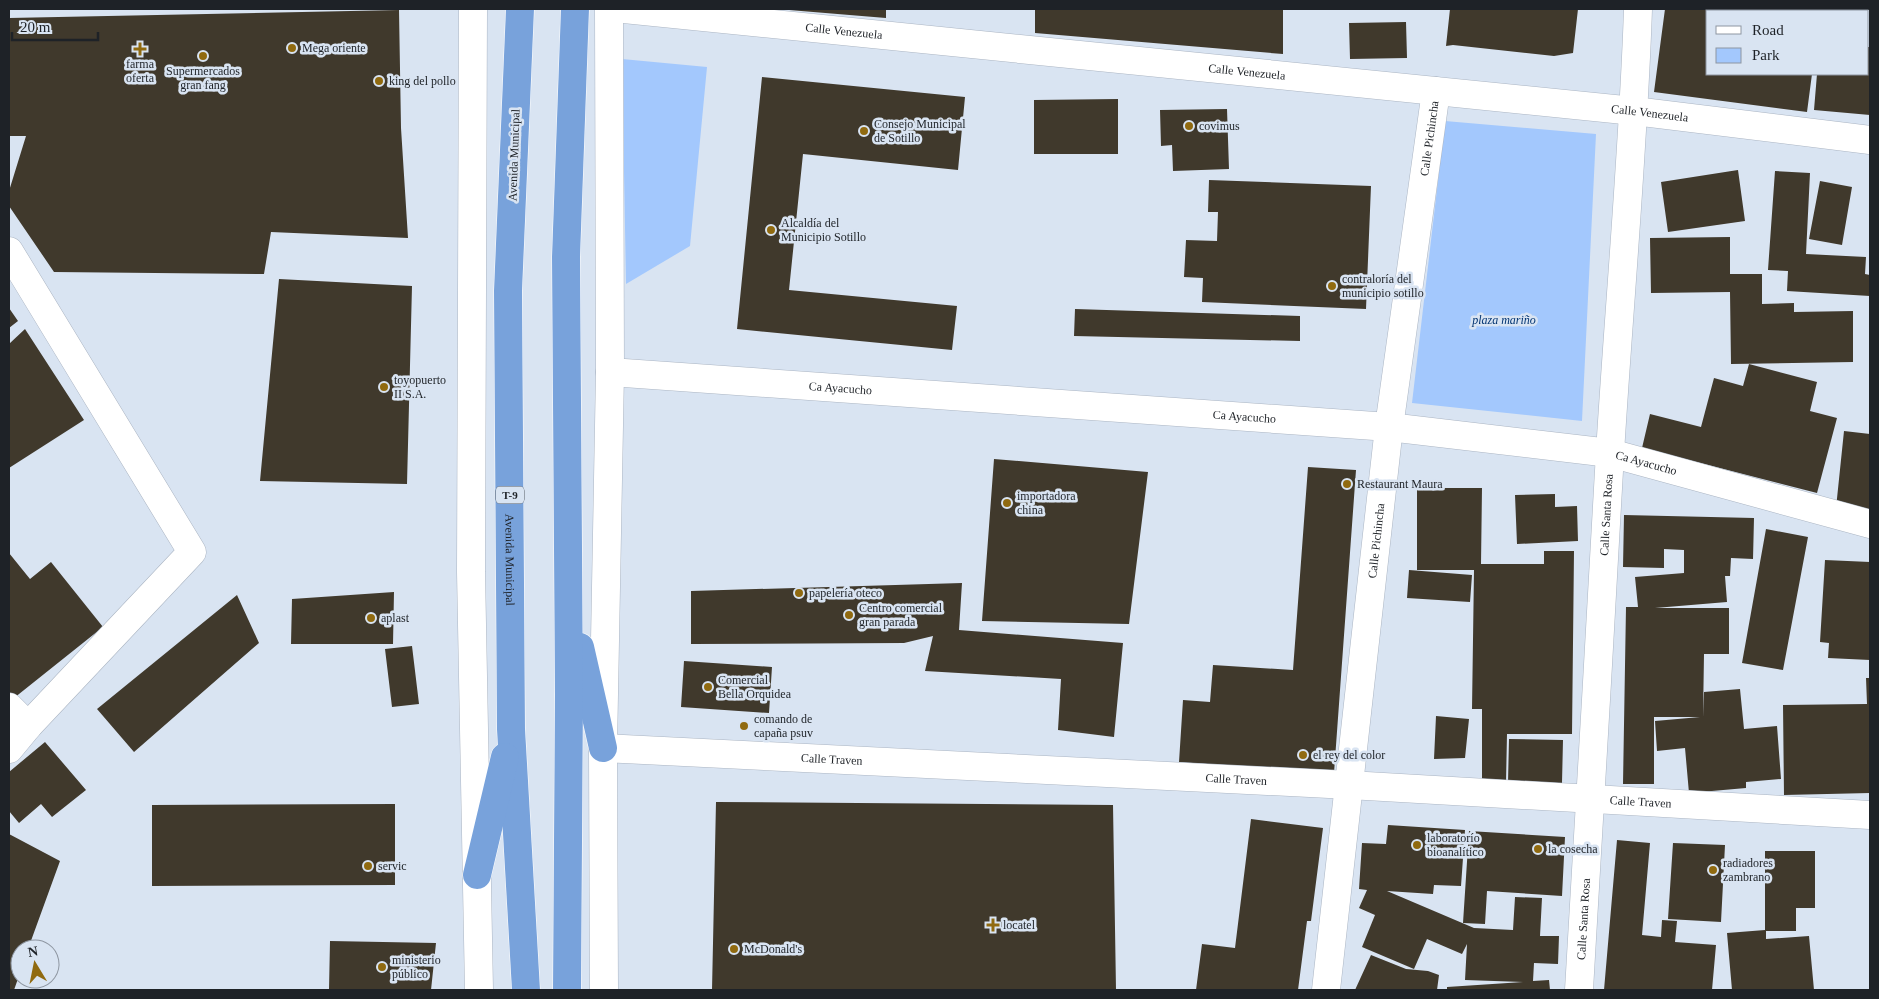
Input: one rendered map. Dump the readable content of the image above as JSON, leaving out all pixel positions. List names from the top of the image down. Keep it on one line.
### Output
{"streets":{"highway":["Avenida Municipal","T-9"],"street":["Calle Venezuela","Calle Pichincha","Ca Ayacucho","Calle Santa Rosa","Calle Traven"]},"crossings":[["Calle Venezuela","Calle Pichincha"],["Calle Venezuela","Calle Santa Rosa"],["Calle Pichincha","Ca Ayacucho"],["Calle Pichincha","Calle Traven"],["Ca Ayacucho","Calle Santa Rosa"],["Calle Santa Rosa","Calle Traven"]],"parks":["plaza mariño"],"places":{"other":["Mega oriente","Supermercados gran fang","king del pollo","covimus","Consejo Municipal de Sotillo","Alcaldía del Municipio Sotillo","contraloría del municipio sotillo","toyopuerto II S.A.","Restaurant Maura","importadora china","papelería oteco","Centro comercial gran parada","aplast","Comercial Bella Orquidea","comando de capaña psuv","el rey del color","laboratorío bioanalítico","la cosecha","servic","radiadores zambrano","McDonald's","ministerio público"],"health":["farma oferta","locatel"]},"legend":["Road","Park"],"scale_bar":"20 m","north":"top"}
